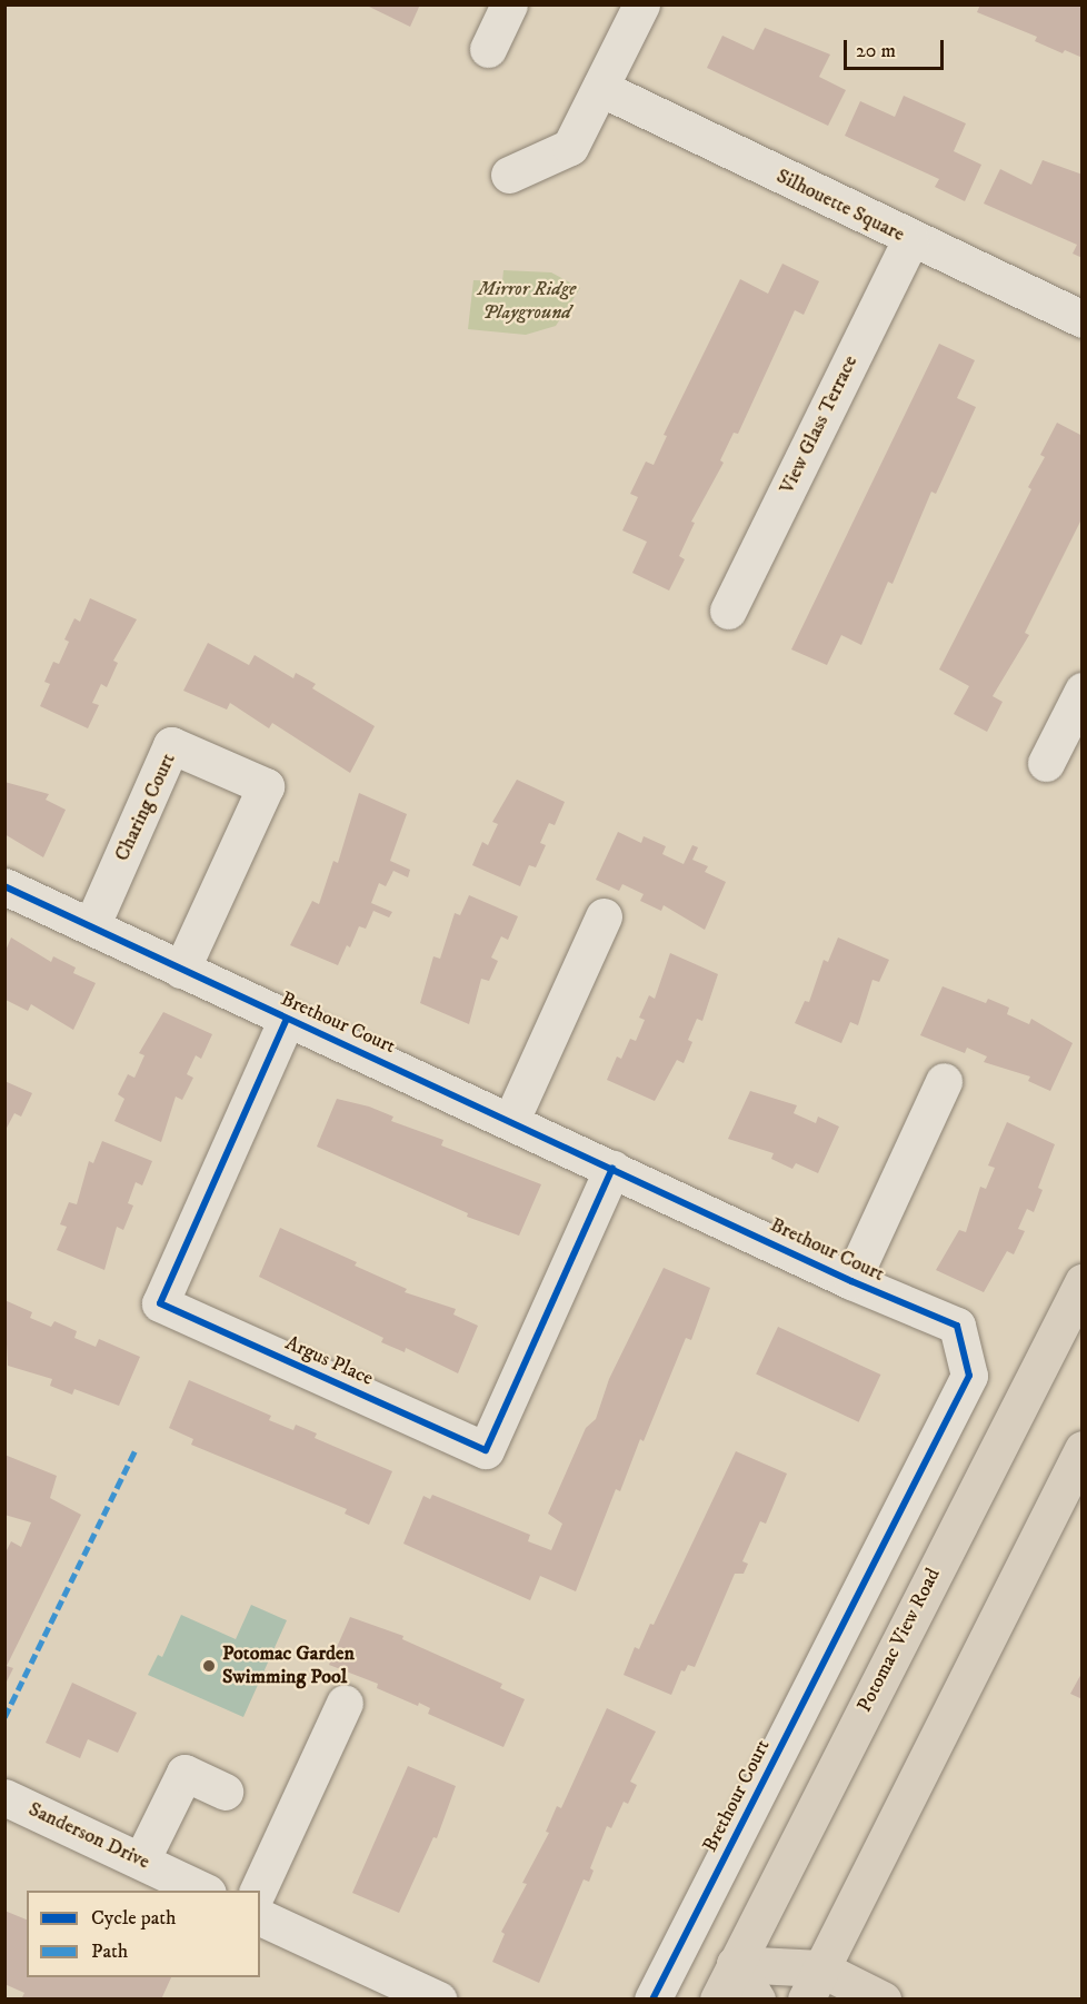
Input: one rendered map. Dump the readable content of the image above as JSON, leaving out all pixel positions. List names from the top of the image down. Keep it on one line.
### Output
{"streets":{"main road":["Potomac View Road"],"street":["Silhouette Square","View Glass Terrace","Charing Court","Brethour Court","Argus Place","Sanderson Drive"]},"crossings":[["Silhouette Square","View Glass Terrace"],["Charing Court","Brethour Court"],["Brethour Court","Argus Place"]],"parks":["Mirror Ridge Playground"],"places":["Potomac Garden Swimming Pool"],"legend":["Cycle path","Path"],"scale_bar":"20 m"}
